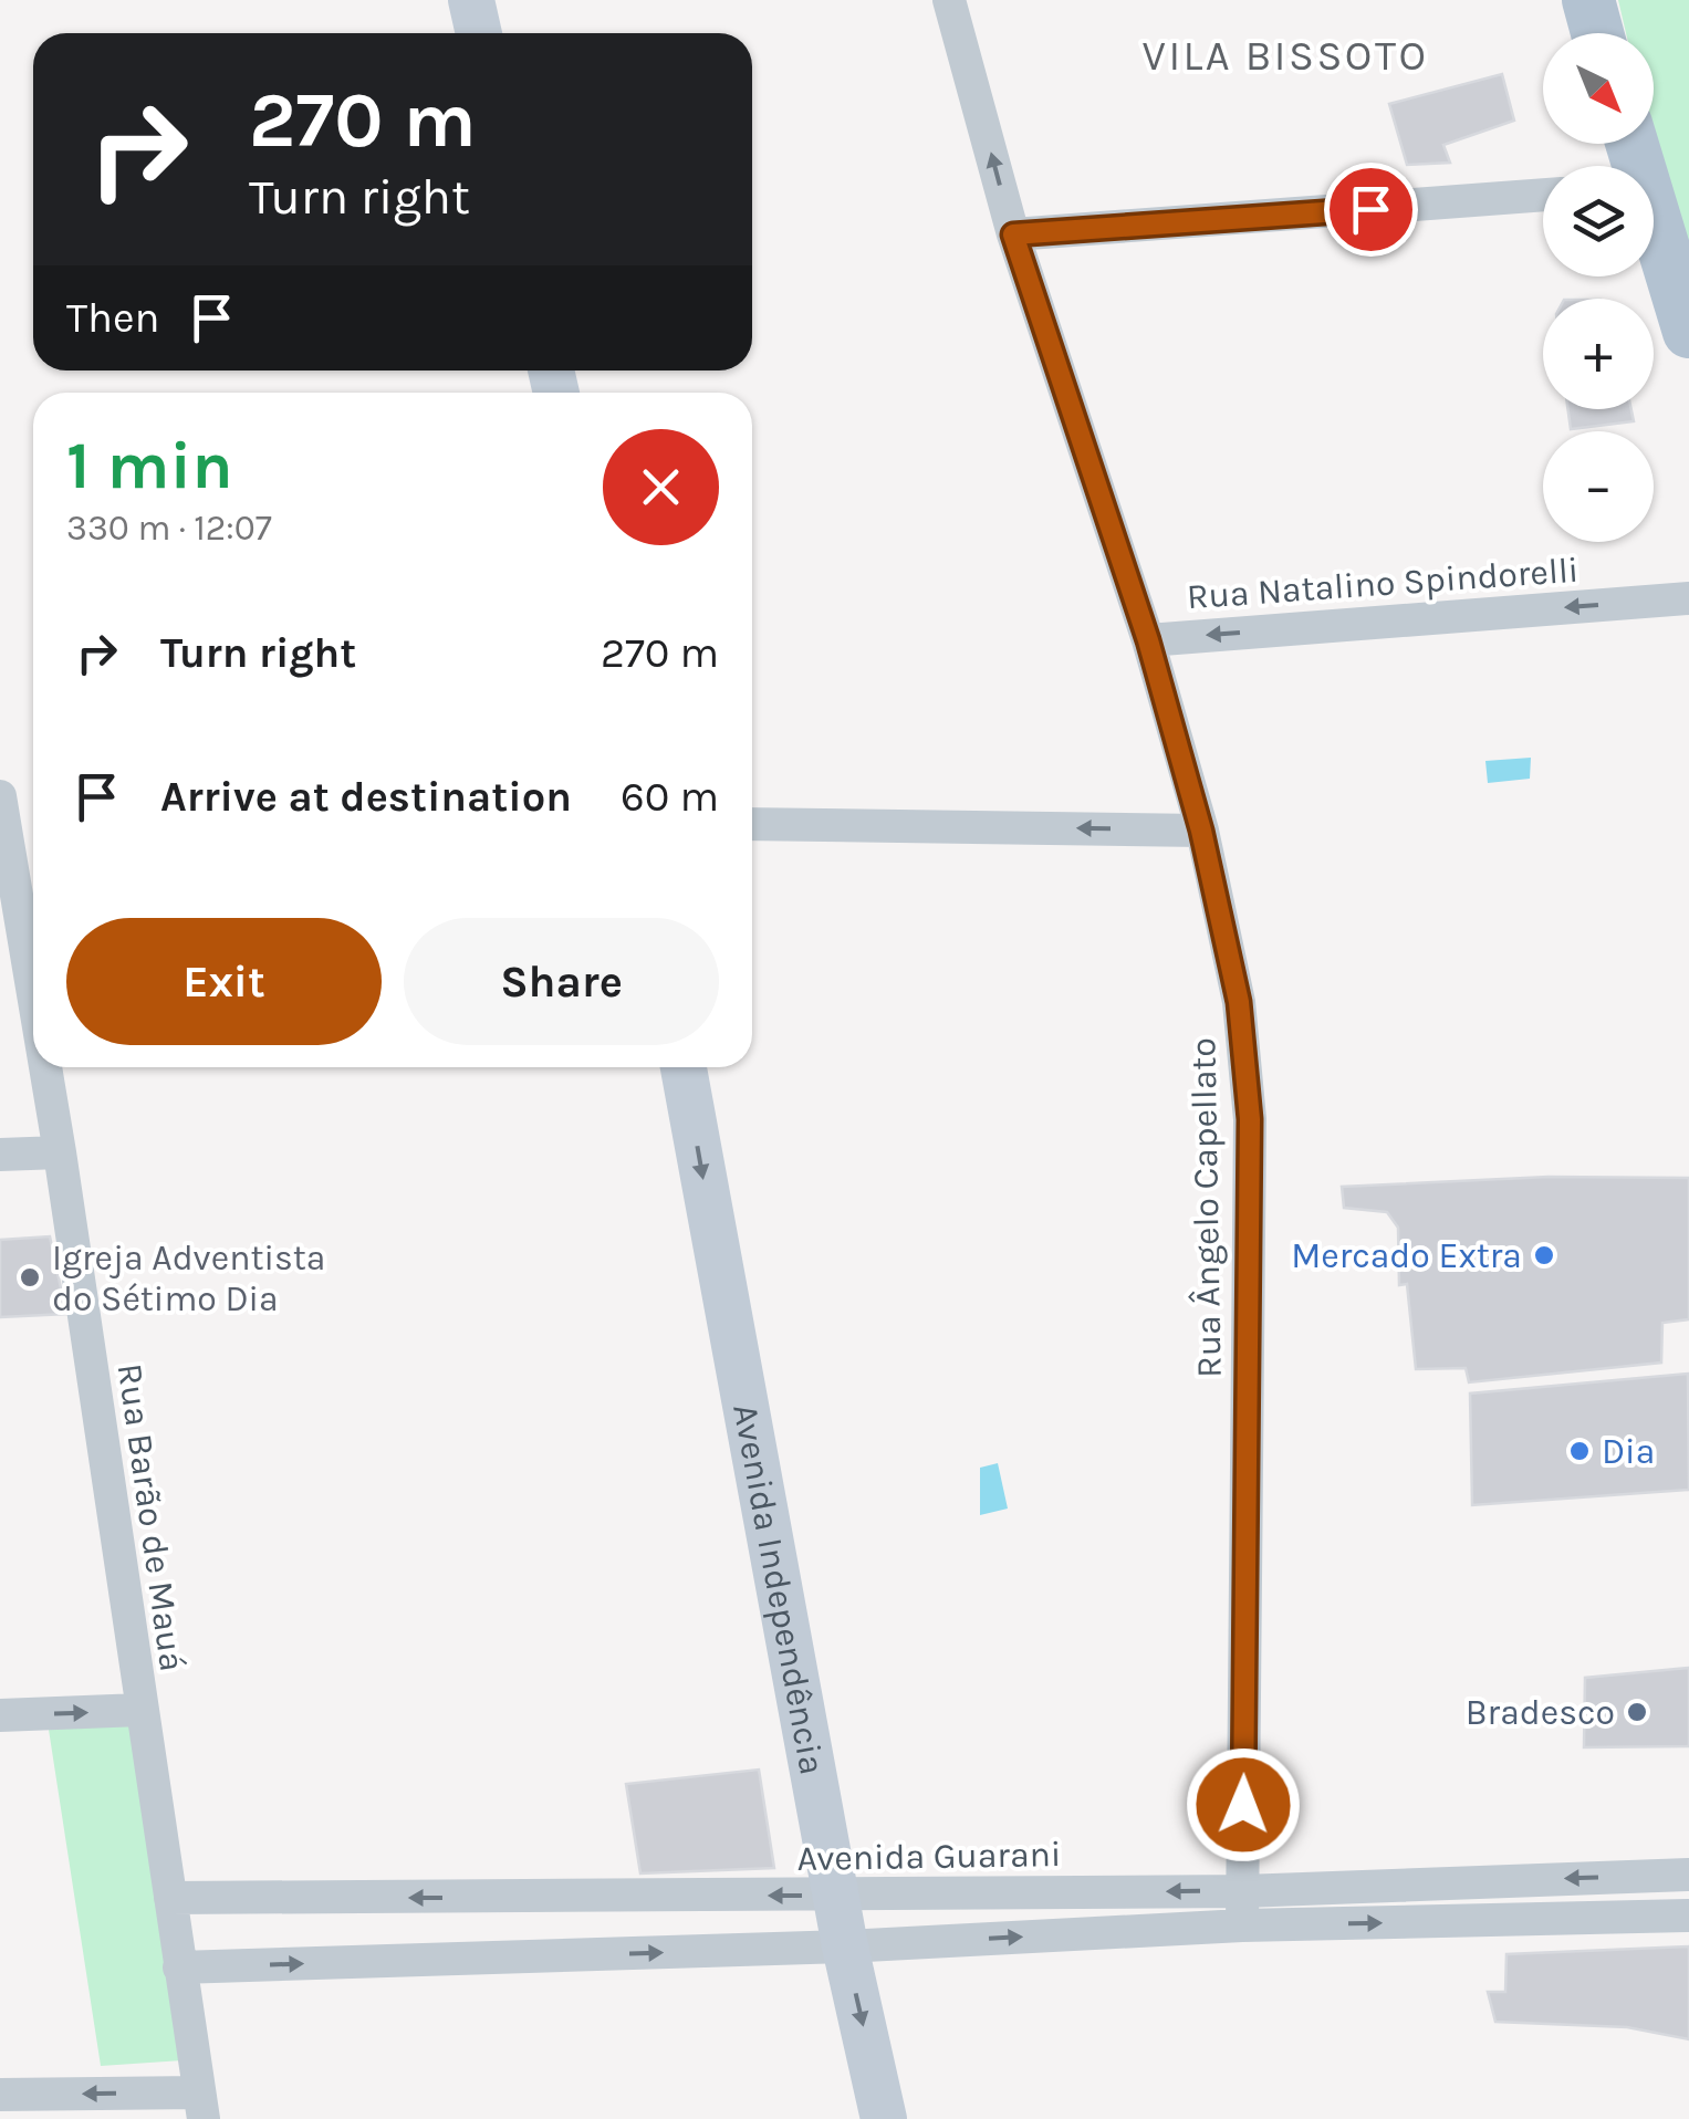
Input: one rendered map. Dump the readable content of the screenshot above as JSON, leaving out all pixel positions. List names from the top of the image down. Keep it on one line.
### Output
{"streets":{"main road":["Avenida Independência"],"street":["Rua Natalino Spindorelli","Rua Ângelo Capellato","Rua Barão de Mauá","Avenida Guarani"]},"crossings":[["Rua Natalino Spindorelli","Rua Ângelo Capellato"],["Rua Ângelo Capellato","Avenida Guarani"],["Rua Barão de Mauá","Avenida Guarani"],["Avenida Independência","Avenida Guarani"]],"one_way":["Rua Natalino Spindorelli","Avenida Independência"],"districts":["VILA BISSOTO"],"places":["Mercado Extra","Igreja Adventista do Sétimo Dia","Dia","Bradesco"],"north":"bottom right","page":{"map_buttons":["+","−"],"turn":["270 m","Turn right"],"then":"Then","heading":["1 min","330 m · 12:07"],"list":[{"name":"Turn right","value":"270 m"},{"name":"Arrive at destination","value":"60 m"}],"buttons":["Exit","Share"]}}
